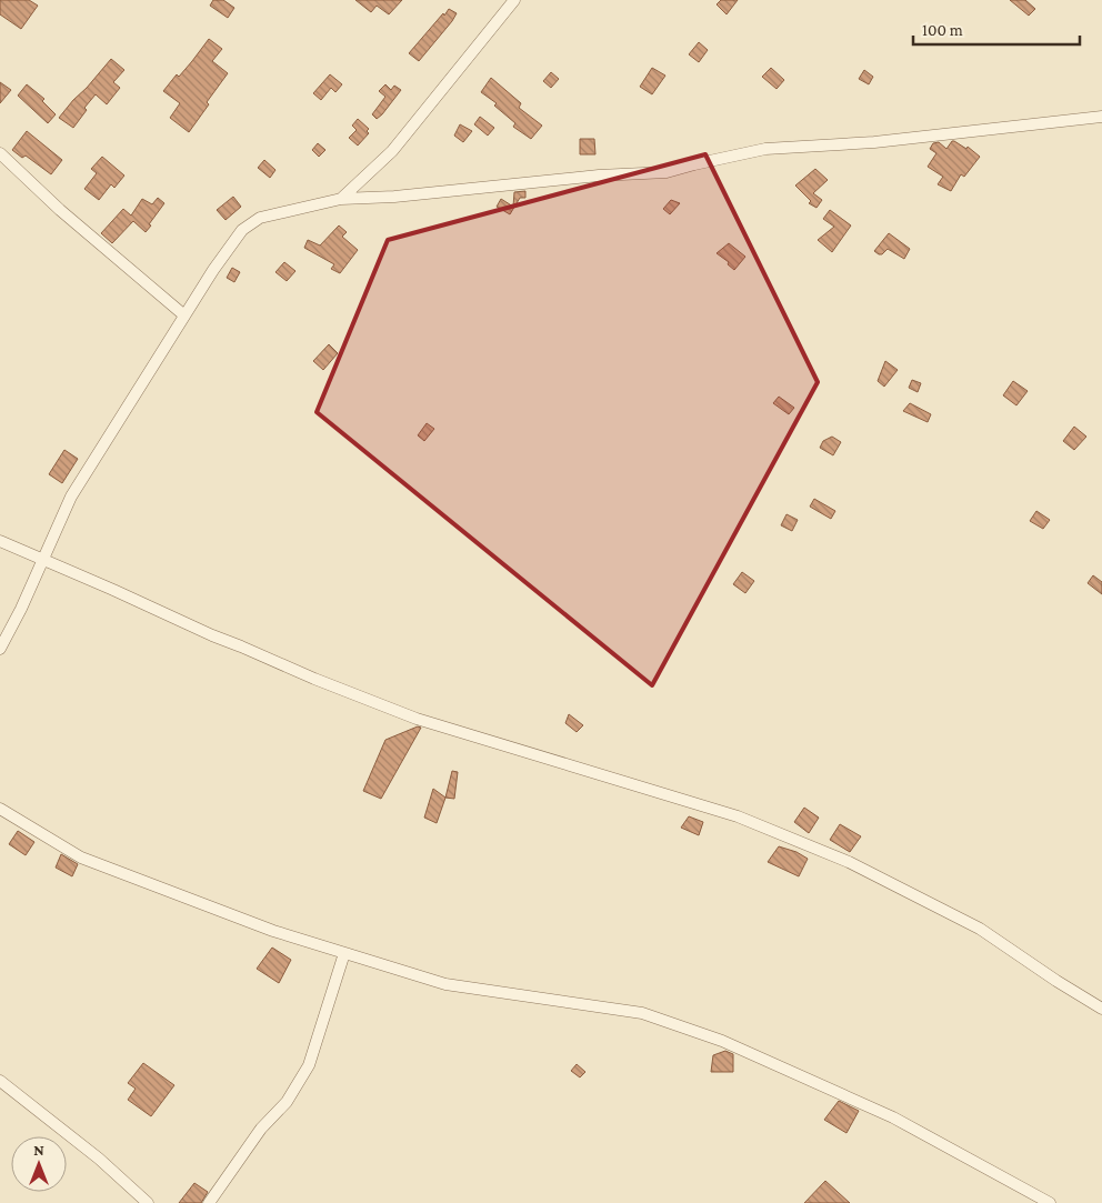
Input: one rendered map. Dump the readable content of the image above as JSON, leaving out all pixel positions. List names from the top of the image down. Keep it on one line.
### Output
{"scale_bar":"100 m","north":"top"}
